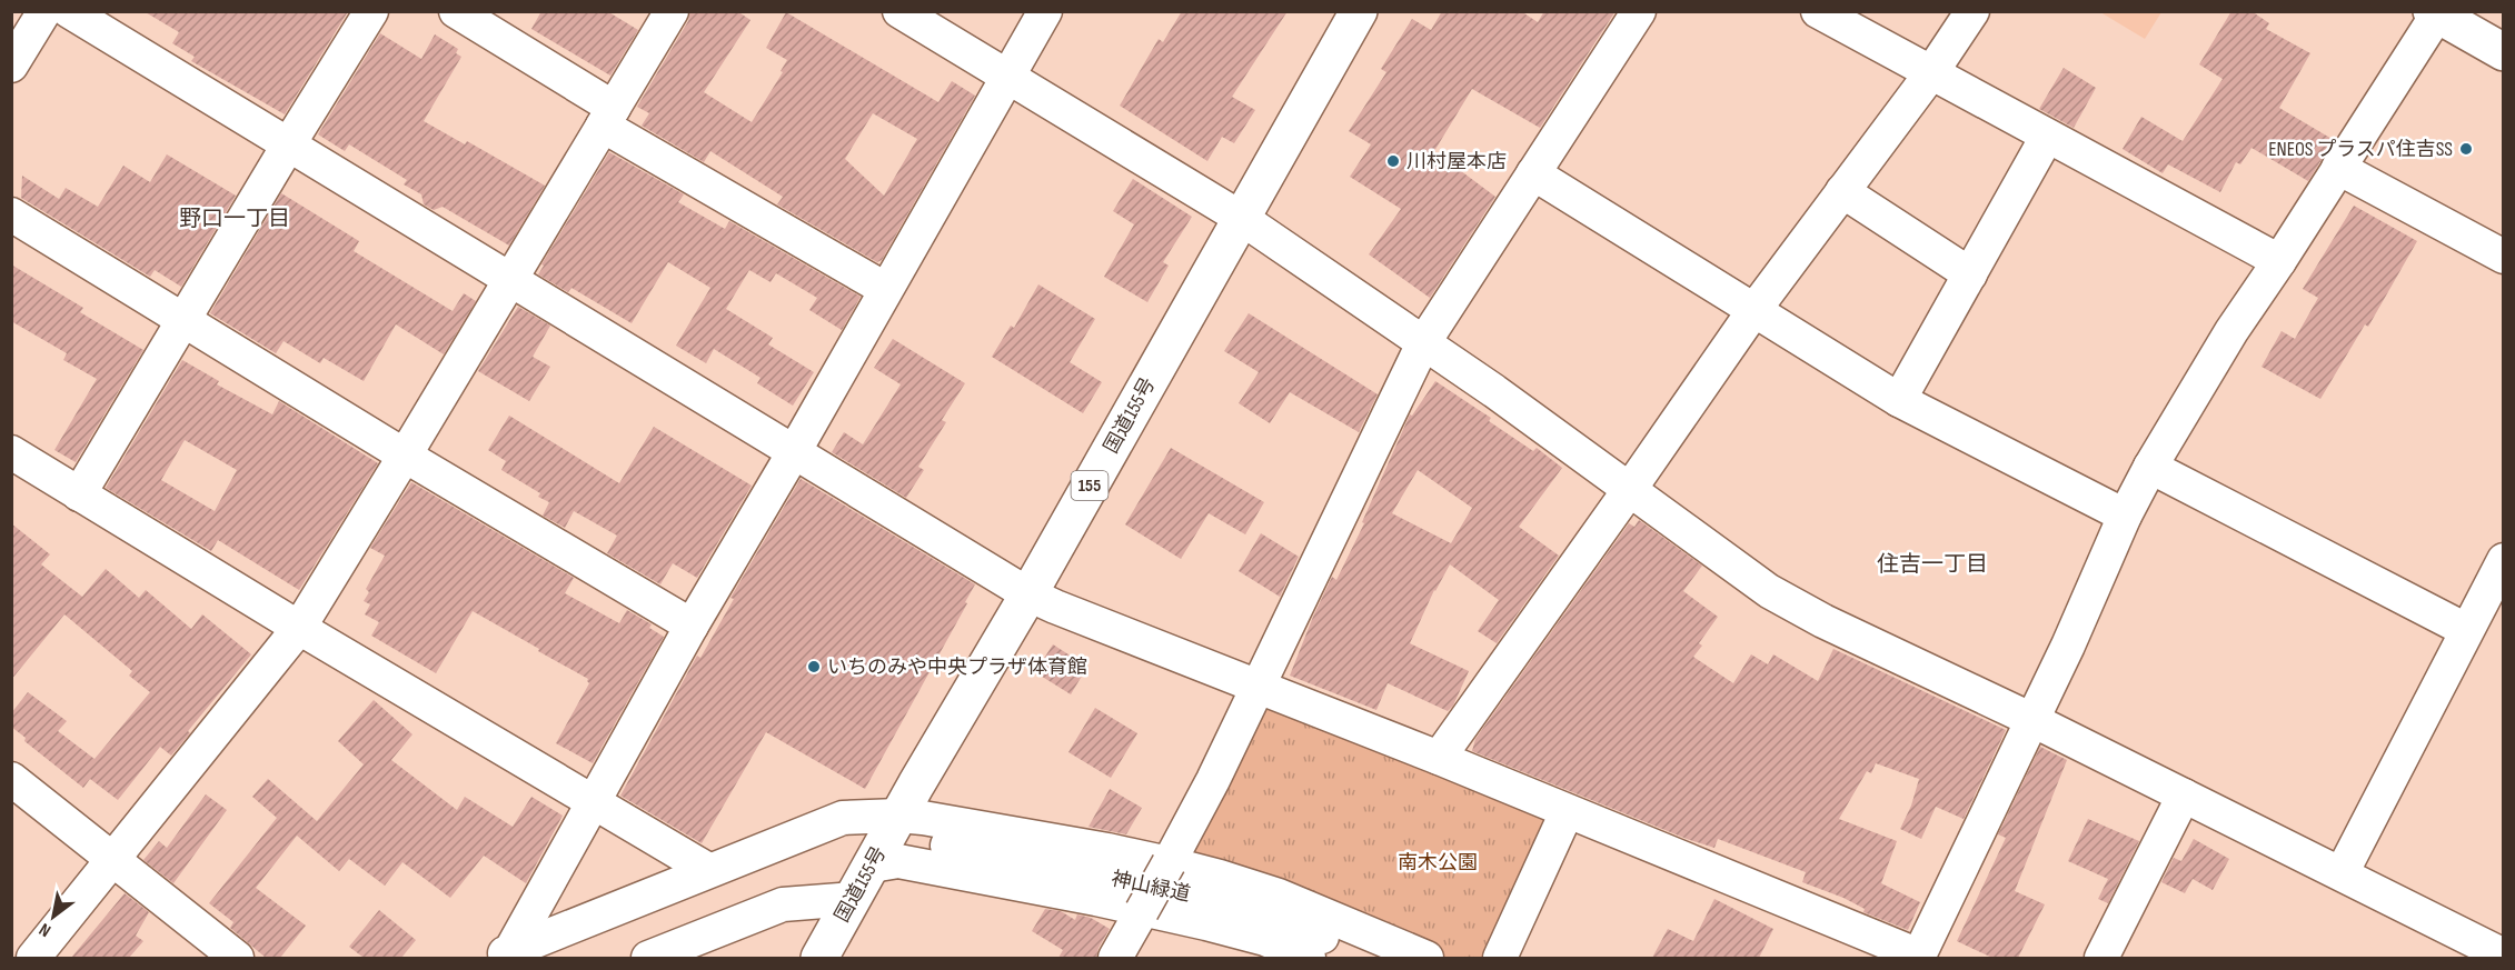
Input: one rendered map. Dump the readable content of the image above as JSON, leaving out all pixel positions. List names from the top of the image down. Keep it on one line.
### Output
{"streets":{"main road":["国道155号","155"],"street":["神山緑道"]},"crossings":[["国道155号","神山緑道"]],"districts":["野口一丁目","住吉一丁目"],"parks":["南木公園"],"places":["ENEOS プラスパ住吉SS","川村屋本店","いちのみや中央プラザ体育館"],"north":"bottom left"}
